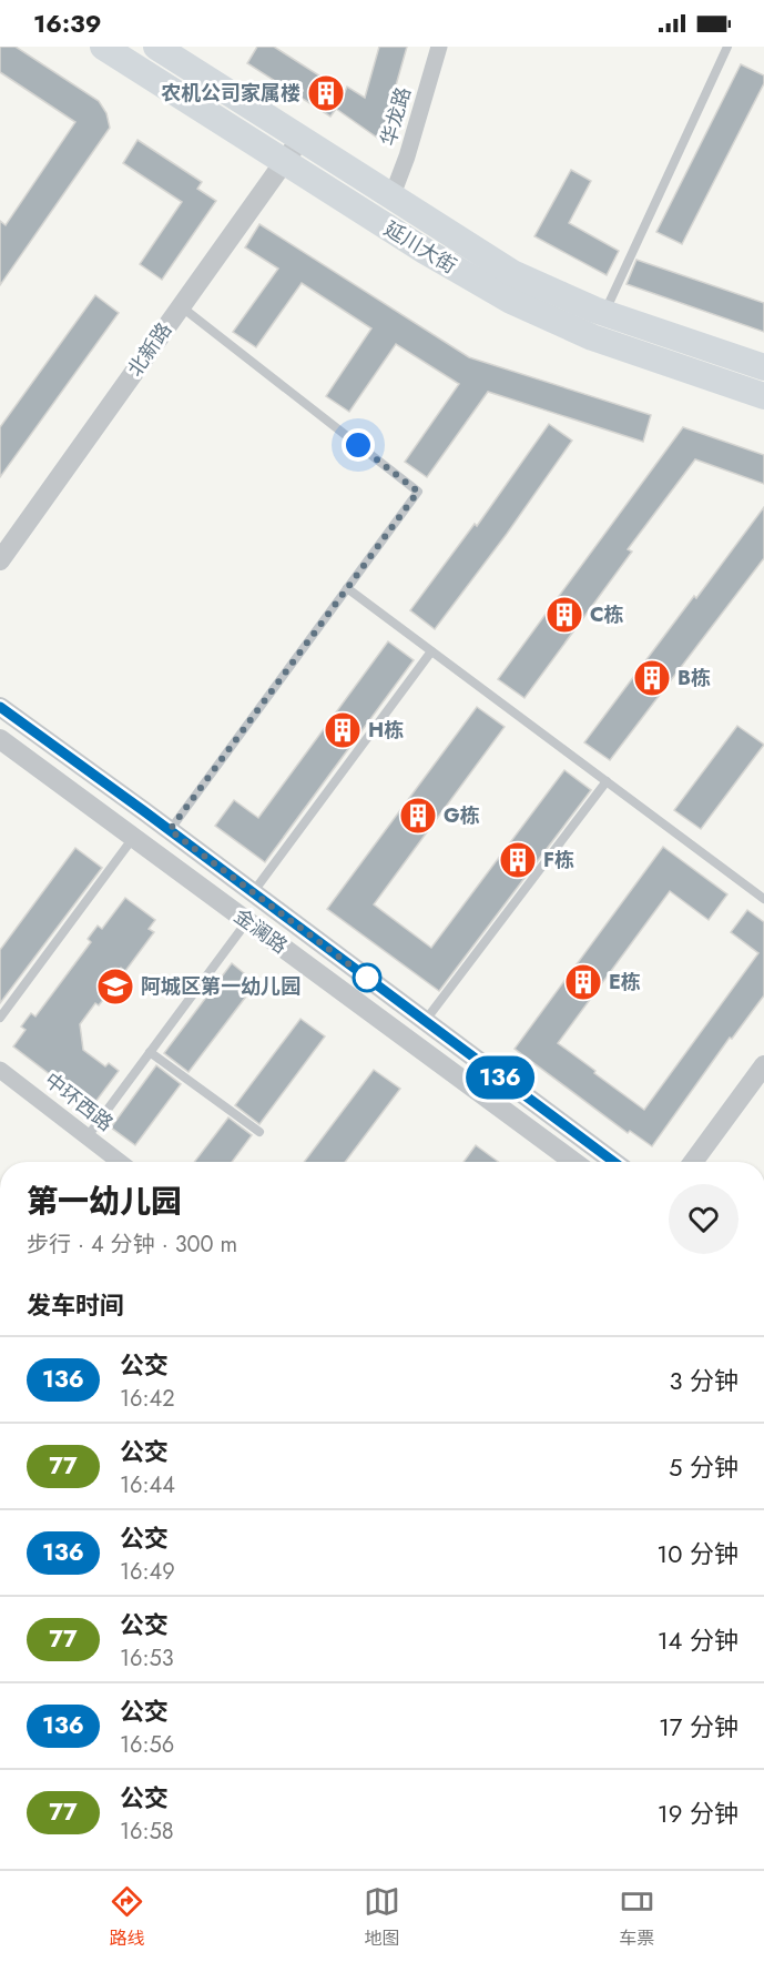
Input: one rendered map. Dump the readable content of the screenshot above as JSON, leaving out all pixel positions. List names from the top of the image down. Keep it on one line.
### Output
{"streets":{"main road":["延川大街"],"street":["华龙路","北新路","金澜路","中环西路"]},"crossings":[["华龙路","延川大街"],["延川大街","北新路"]],"places":{"building":["农机公司家属楼","C栋","B栋","H栋","G栋","F栋","E栋"],"school or university":["阿城区第一幼儿园"]},"lines":["bus line 136"],"page":{"status":"16:39","on_map":"136","heading":[["第一幼儿园","步行 · 4 分钟 · 300 m"],"发车时间"],"list":[{"mark":"136","name":"公交","note":"16:42","value":"3 分钟"},{"mark":"77","name":"公交","note":"16:44","value":"5 分钟"},{"mark":"136","name":"公交","note":"16:49","value":"10 分钟"},{"mark":"77","name":"公交","note":"16:53","value":"14 分钟"},{"mark":"136","name":"公交","note":"16:56","value":"17 分钟"},{"mark":"77","name":"公交","note":"16:58","value":"19 分钟"}],"tabs":["路线","地图","车票"]}}
